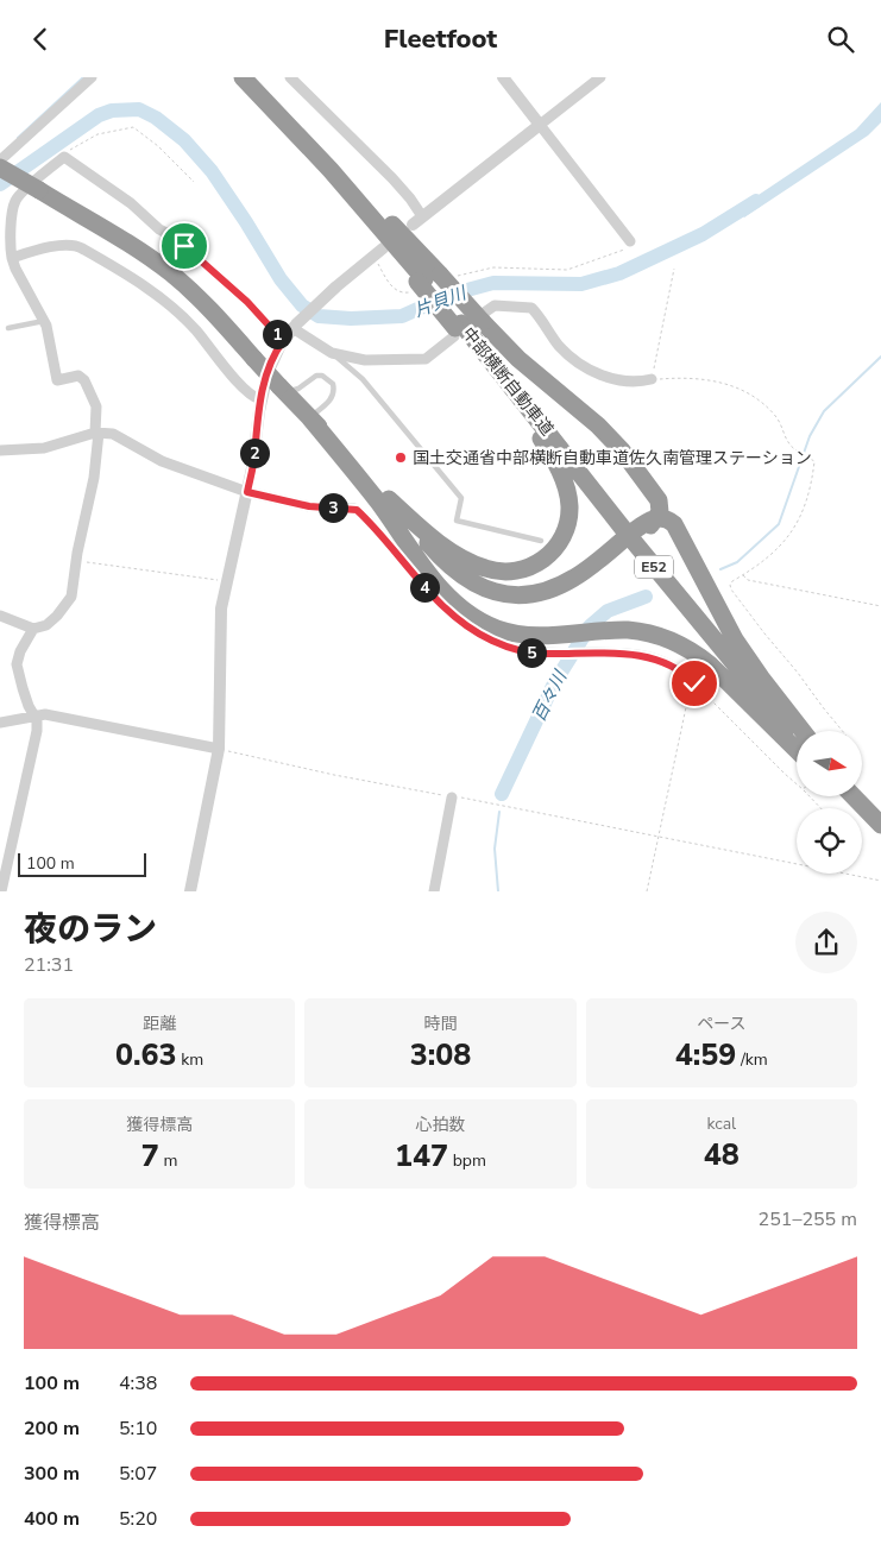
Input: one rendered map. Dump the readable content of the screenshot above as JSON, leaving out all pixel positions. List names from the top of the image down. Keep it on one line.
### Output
{"streets":{"highway":["中部横断自動車道","E52"]},"water":["片貝川","百々川"],"places":["国土交通省中部横断自動車道佐久南管理ステーション"],"scale_bar":"100 m","north":"right","page":{"header":"Fleetfoot","pins":["1","2","3","4","5"],"scale":"100 m","heading":["夜のラン","21:31"],"stats":[["距離","0.63 km"],["時間","3:08"],["ペース","4:59 /km"],["獲得標高","7 m"],["心拍数","147 bpm"],["kcal","48"]],"chart":["獲得標高","251–255 m"],"list":[{"name":"100 m","note":"4:38"},{"name":"200 m","note":"5:10"},{"name":"300 m","note":"5:07"},{"name":"400 m","note":"5:20"}]}}
